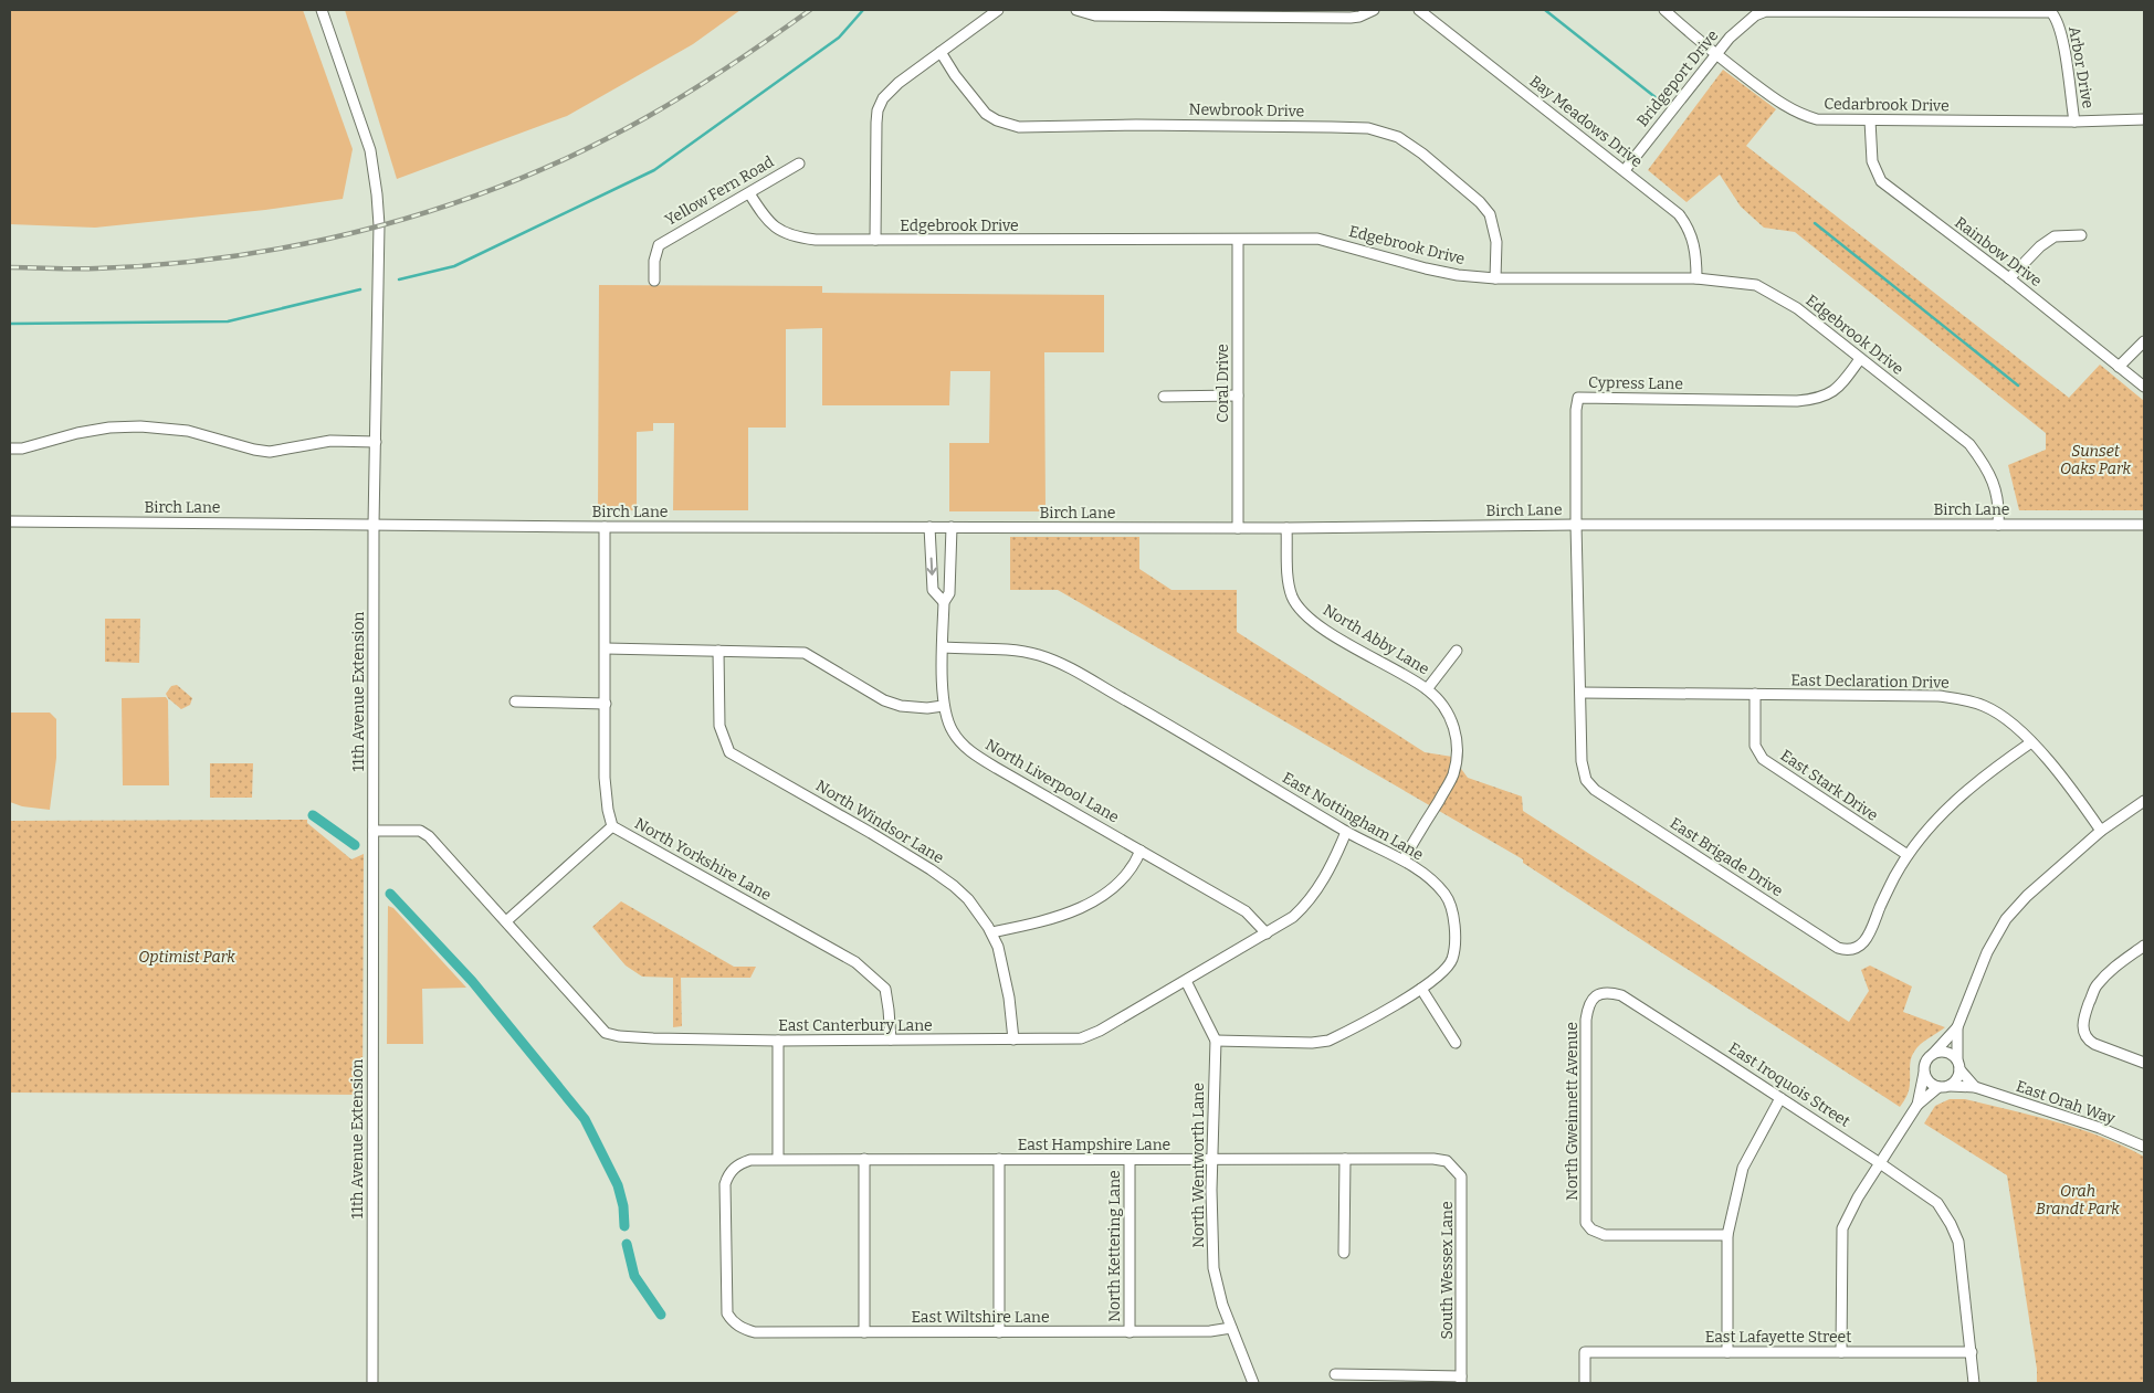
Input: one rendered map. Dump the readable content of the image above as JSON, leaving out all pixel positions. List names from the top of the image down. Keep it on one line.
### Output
{"streets":{"street":["Arbor Drive","Bridgeport Drive","Cedarbrook Drive","Newbrook Drive","Bay Meadows Drive","Yellow Fern Road","Edgebrook Drive","Rainbow Drive","Coral Drive","Cypress Lane","Birch Lane","North Abby Lane","East Declaration Drive","11th Avenue Extension","North Liverpool Lane","East Stark Drive","East Nottingham Lane","North Windsor Lane","East Brigade Drive","North Yorkshire Lane","East Canterbury Lane","East Iroquois Street","East Orah Way","North Gweinnett Avenue","East Hampshire Lane","North Wentworth Lane","North Kettering Lane","South Wessex Lane","East Wiltshire Lane","East Lafayette Street"]},"crossings":[["Arbor Drive","Bridgeport Drive"],["Arbor Drive","Cedarbrook Drive"],["Bridgeport Drive","Cedarbrook Drive"],["Bridgeport Drive","Bay Meadows Drive"],["Cedarbrook Drive","Rainbow Drive"],["Newbrook Drive","Edgebrook Drive"],["Bay Meadows Drive","Edgebrook Drive"],["Yellow Fern Road","Edgebrook Drive"],["Edgebrook Drive","Coral Drive"],["Edgebrook Drive","Cypress Lane"],["Edgebrook Drive","Birch Lane"],["Coral Drive","Birch Lane"],["Cypress Lane","Birch Lane"],["Cypress Lane","East Declaration Drive"],["Cypress Lane","East Brigade Drive"],["Birch Lane","North Abby Lane"],["Birch Lane","11th Avenue Extension"],["Birch Lane","North Liverpool Lane"],["Birch Lane","North Yorkshire Lane"],["North Abby Lane","East Nottingham Lane"],["East Declaration Drive","East Stark Drive"],["11th Avenue Extension","East Canterbury Lane"],["North Liverpool Lane","East Nottingham Lane"],["North Liverpool Lane","East Canterbury Lane"],["East Stark Drive","East Brigade Drive"],["East Nottingham Lane","East Canterbury Lane"],["East Nottingham Lane","North Wentworth Lane"],["North Windsor Lane","East Canterbury Lane"],["North Yorkshire Lane","East Canterbury Lane"],["East Canterbury Lane","North Wentworth Lane"],["East Iroquois Street","North Gweinnett Avenue"],["East Iroquois Street","East Lafayette Street"],["East Hampshire Lane","North Wentworth Lane"],["East Hampshire Lane","North Kettering Lane"],["East Hampshire Lane","South Wessex Lane"],["East Hampshire Lane","East Wiltshire Lane"],["North Wentworth Lane","East Wiltshire Lane"],["North Kettering Lane","East Wiltshire Lane"]],"parks":["Sunset Oaks Park","Optimist Park","Orah Brandt Park"]}
